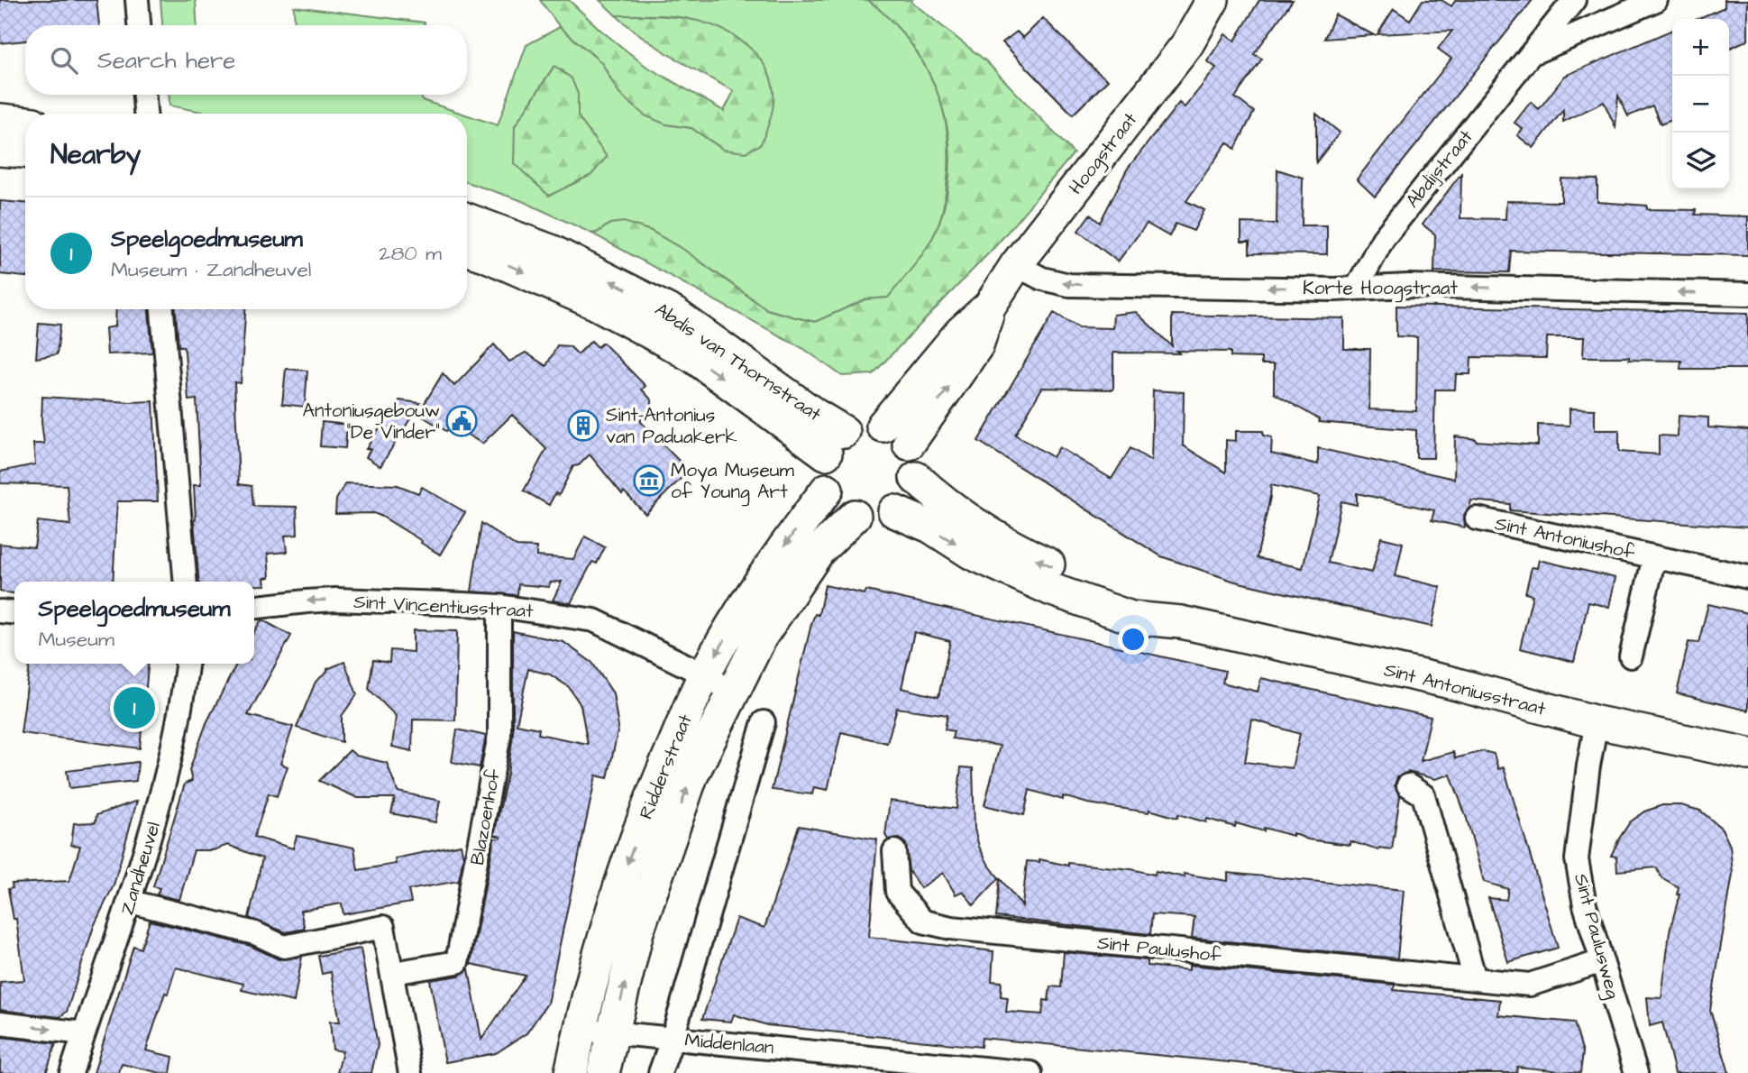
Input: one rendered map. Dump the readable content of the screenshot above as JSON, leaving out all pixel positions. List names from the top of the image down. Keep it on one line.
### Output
{"streets":{"main road":["Hoogstraat","Abdis van Thornstraat","Sint Antoniusstraat","Ridderstraat"],"street":["Abdijstraat","Korte Hoogstraat","Sint Antoniushof","Sint Vincentiusstraat","Blazoenhof","Zandheuvel","Sint Paulusweg","Sint Paulushof","Middenlaan"]},"crossings":[["Hoogstraat","Korte Hoogstraat"],["Hoogstraat","Abdis van Thornstraat"],["Hoogstraat","Sint Antoniusstraat"],["Hoogstraat","Ridderstraat"],["Abdijstraat","Korte Hoogstraat"],["Abdis van Thornstraat","Sint Antoniusstraat"],["Abdis van Thornstraat","Ridderstraat"],["Sint Vincentiusstraat","Ridderstraat"],["Sint Vincentiusstraat","Blazoenhof"],["Sint Antoniusstraat","Ridderstraat"],["Sint Antoniusstraat","Sint Paulusweg"],["Ridderstraat","Middenlaan"],["Sint Paulusweg","Sint Paulushof"]],"one_way":["Korte Hoogstraat","Sint Vincentiusstraat"],"places":{"public building":["Antoniusgebouw \"De Vinder\""],"building":["Sint-Antonius van Paduakerk"],"museum":["Moya Museum of Young Art"]},"page":{"map_buttons":["+","−"],"search":"Search here","heading":"Nearby","list":[{"mark":"1","name":"Speelgoedmuseum","note":"Museum · Zandheuvel","value":"280 m"}],"popup":["Speelgoedmuseum","Museum"],"pins":"1"}}
